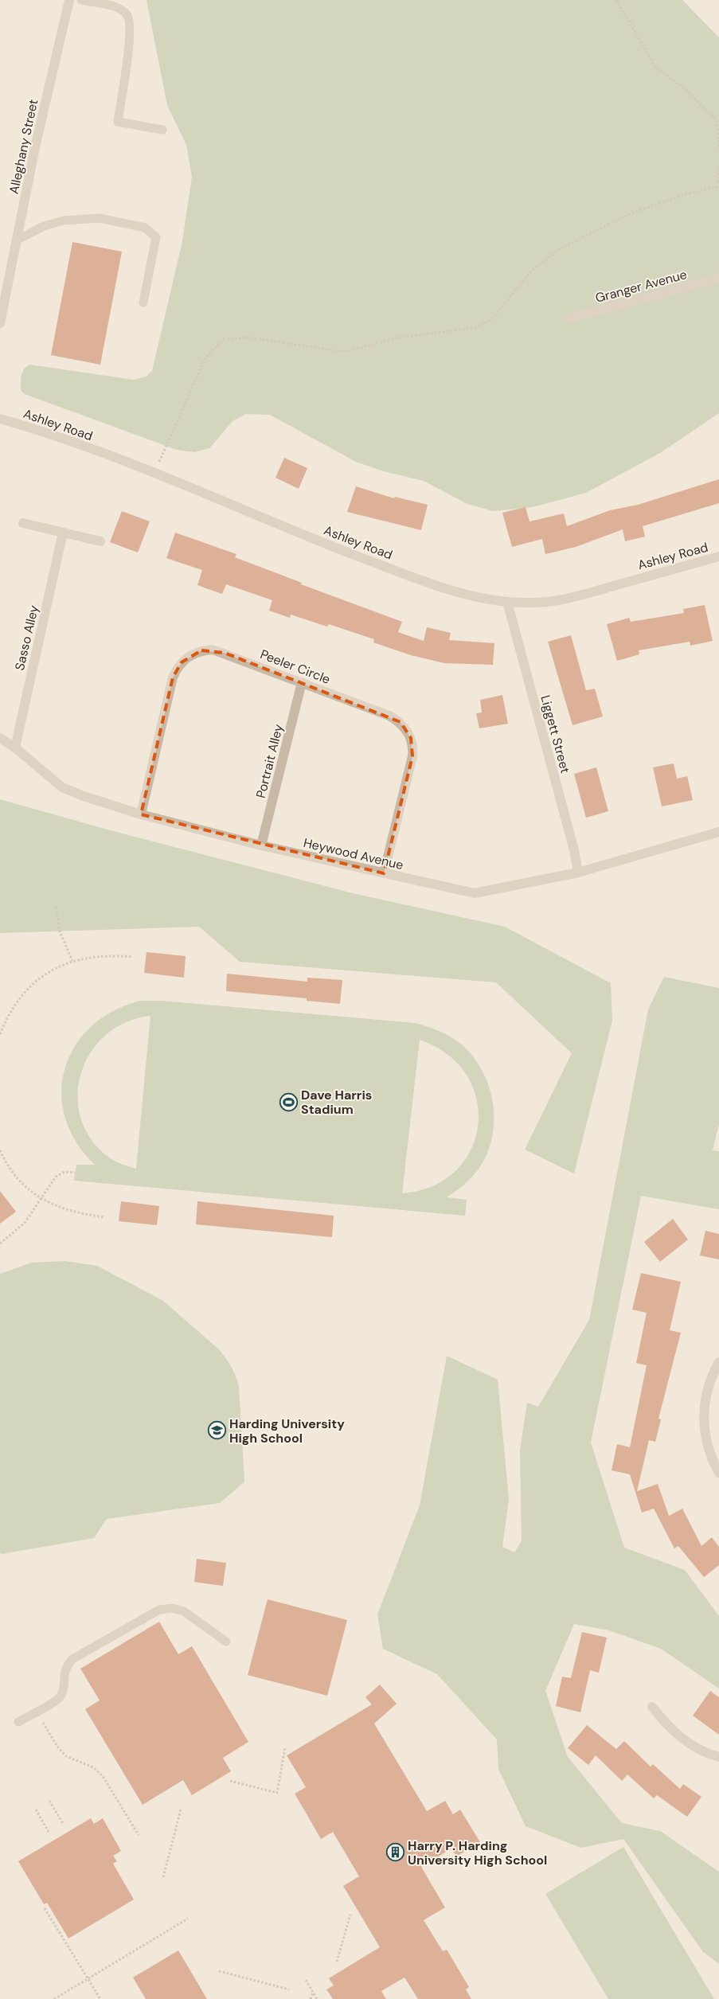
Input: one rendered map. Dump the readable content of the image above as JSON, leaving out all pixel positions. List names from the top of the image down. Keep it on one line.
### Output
{"streets":{"street":["Alleghany Street","Granger Avenue","Ashley Road","Sasso Alley","Peeler Circle","Liggett Street","Portrait Alley","Heywood Avenue"]},"crossings":[["Ashley Road","Liggett Street"],["Sasso Alley","Heywood Avenue"],["Peeler Circle","Portrait Alley"],["Peeler Circle","Heywood Avenue"],["Liggett Street","Heywood Avenue"],["Portrait Alley","Heywood Avenue"]],"places":{"sports":["Dave Harris Stadium"],"school or university":["Harding University High School"],"building":["Harry P. Harding University High School"]}}
